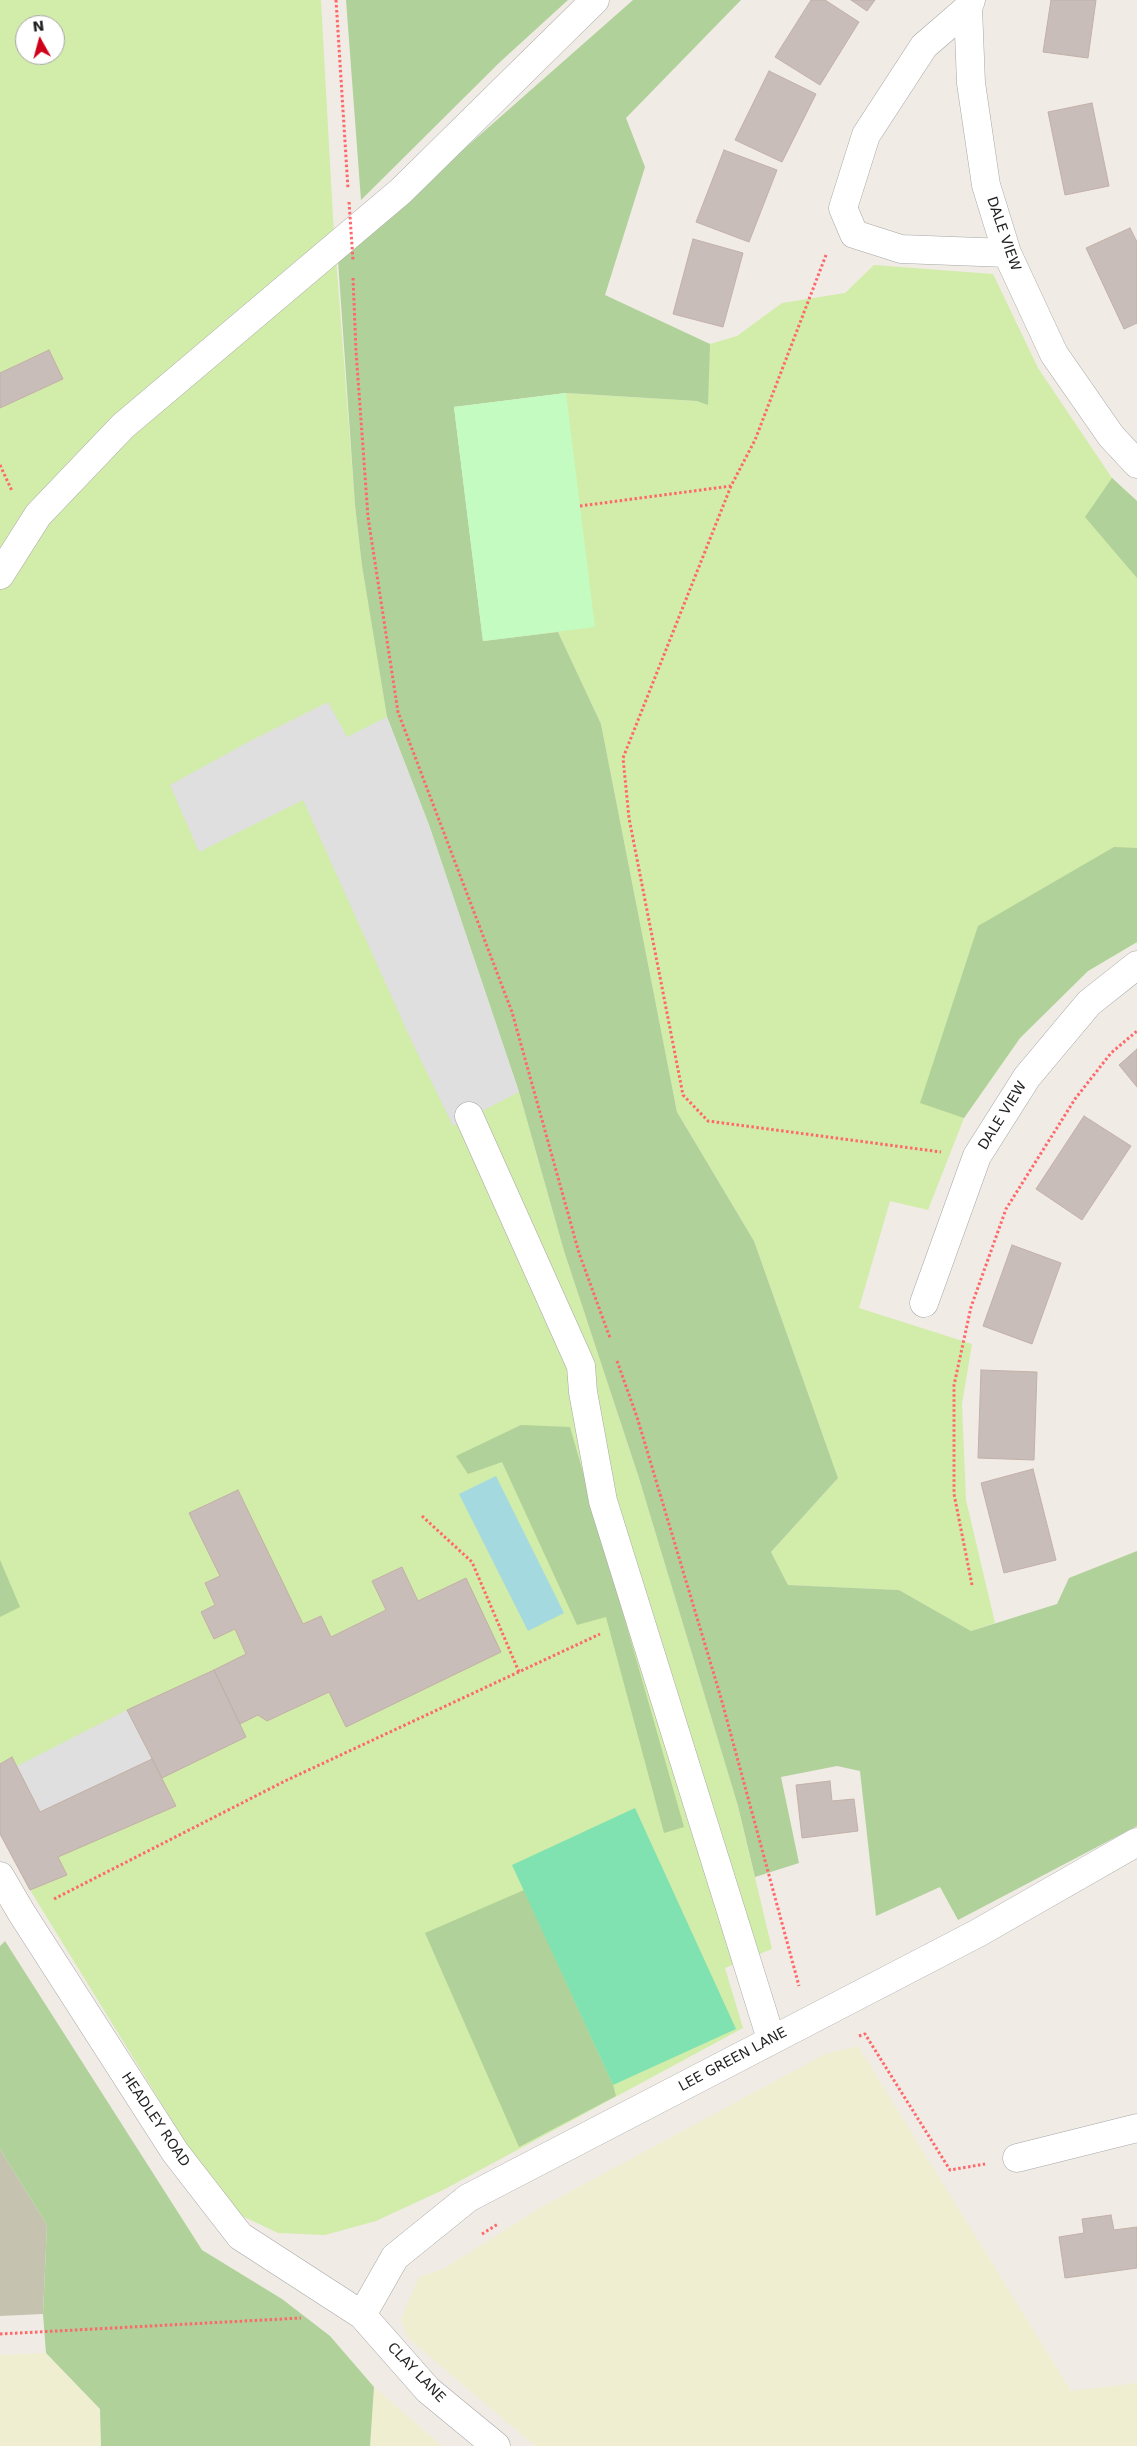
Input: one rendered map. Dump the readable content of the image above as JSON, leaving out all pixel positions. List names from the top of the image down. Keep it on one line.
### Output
{"streets":{"street":["DALE VIEW","LEE GREEN LANE","HEADLEY ROAD","CLAY LANE"]},"crossings":[["LEE GREEN LANE","HEADLEY ROAD"],["LEE GREEN LANE","CLAY LANE"],["HEADLEY ROAD","CLAY LANE"]],"north":"top"}
